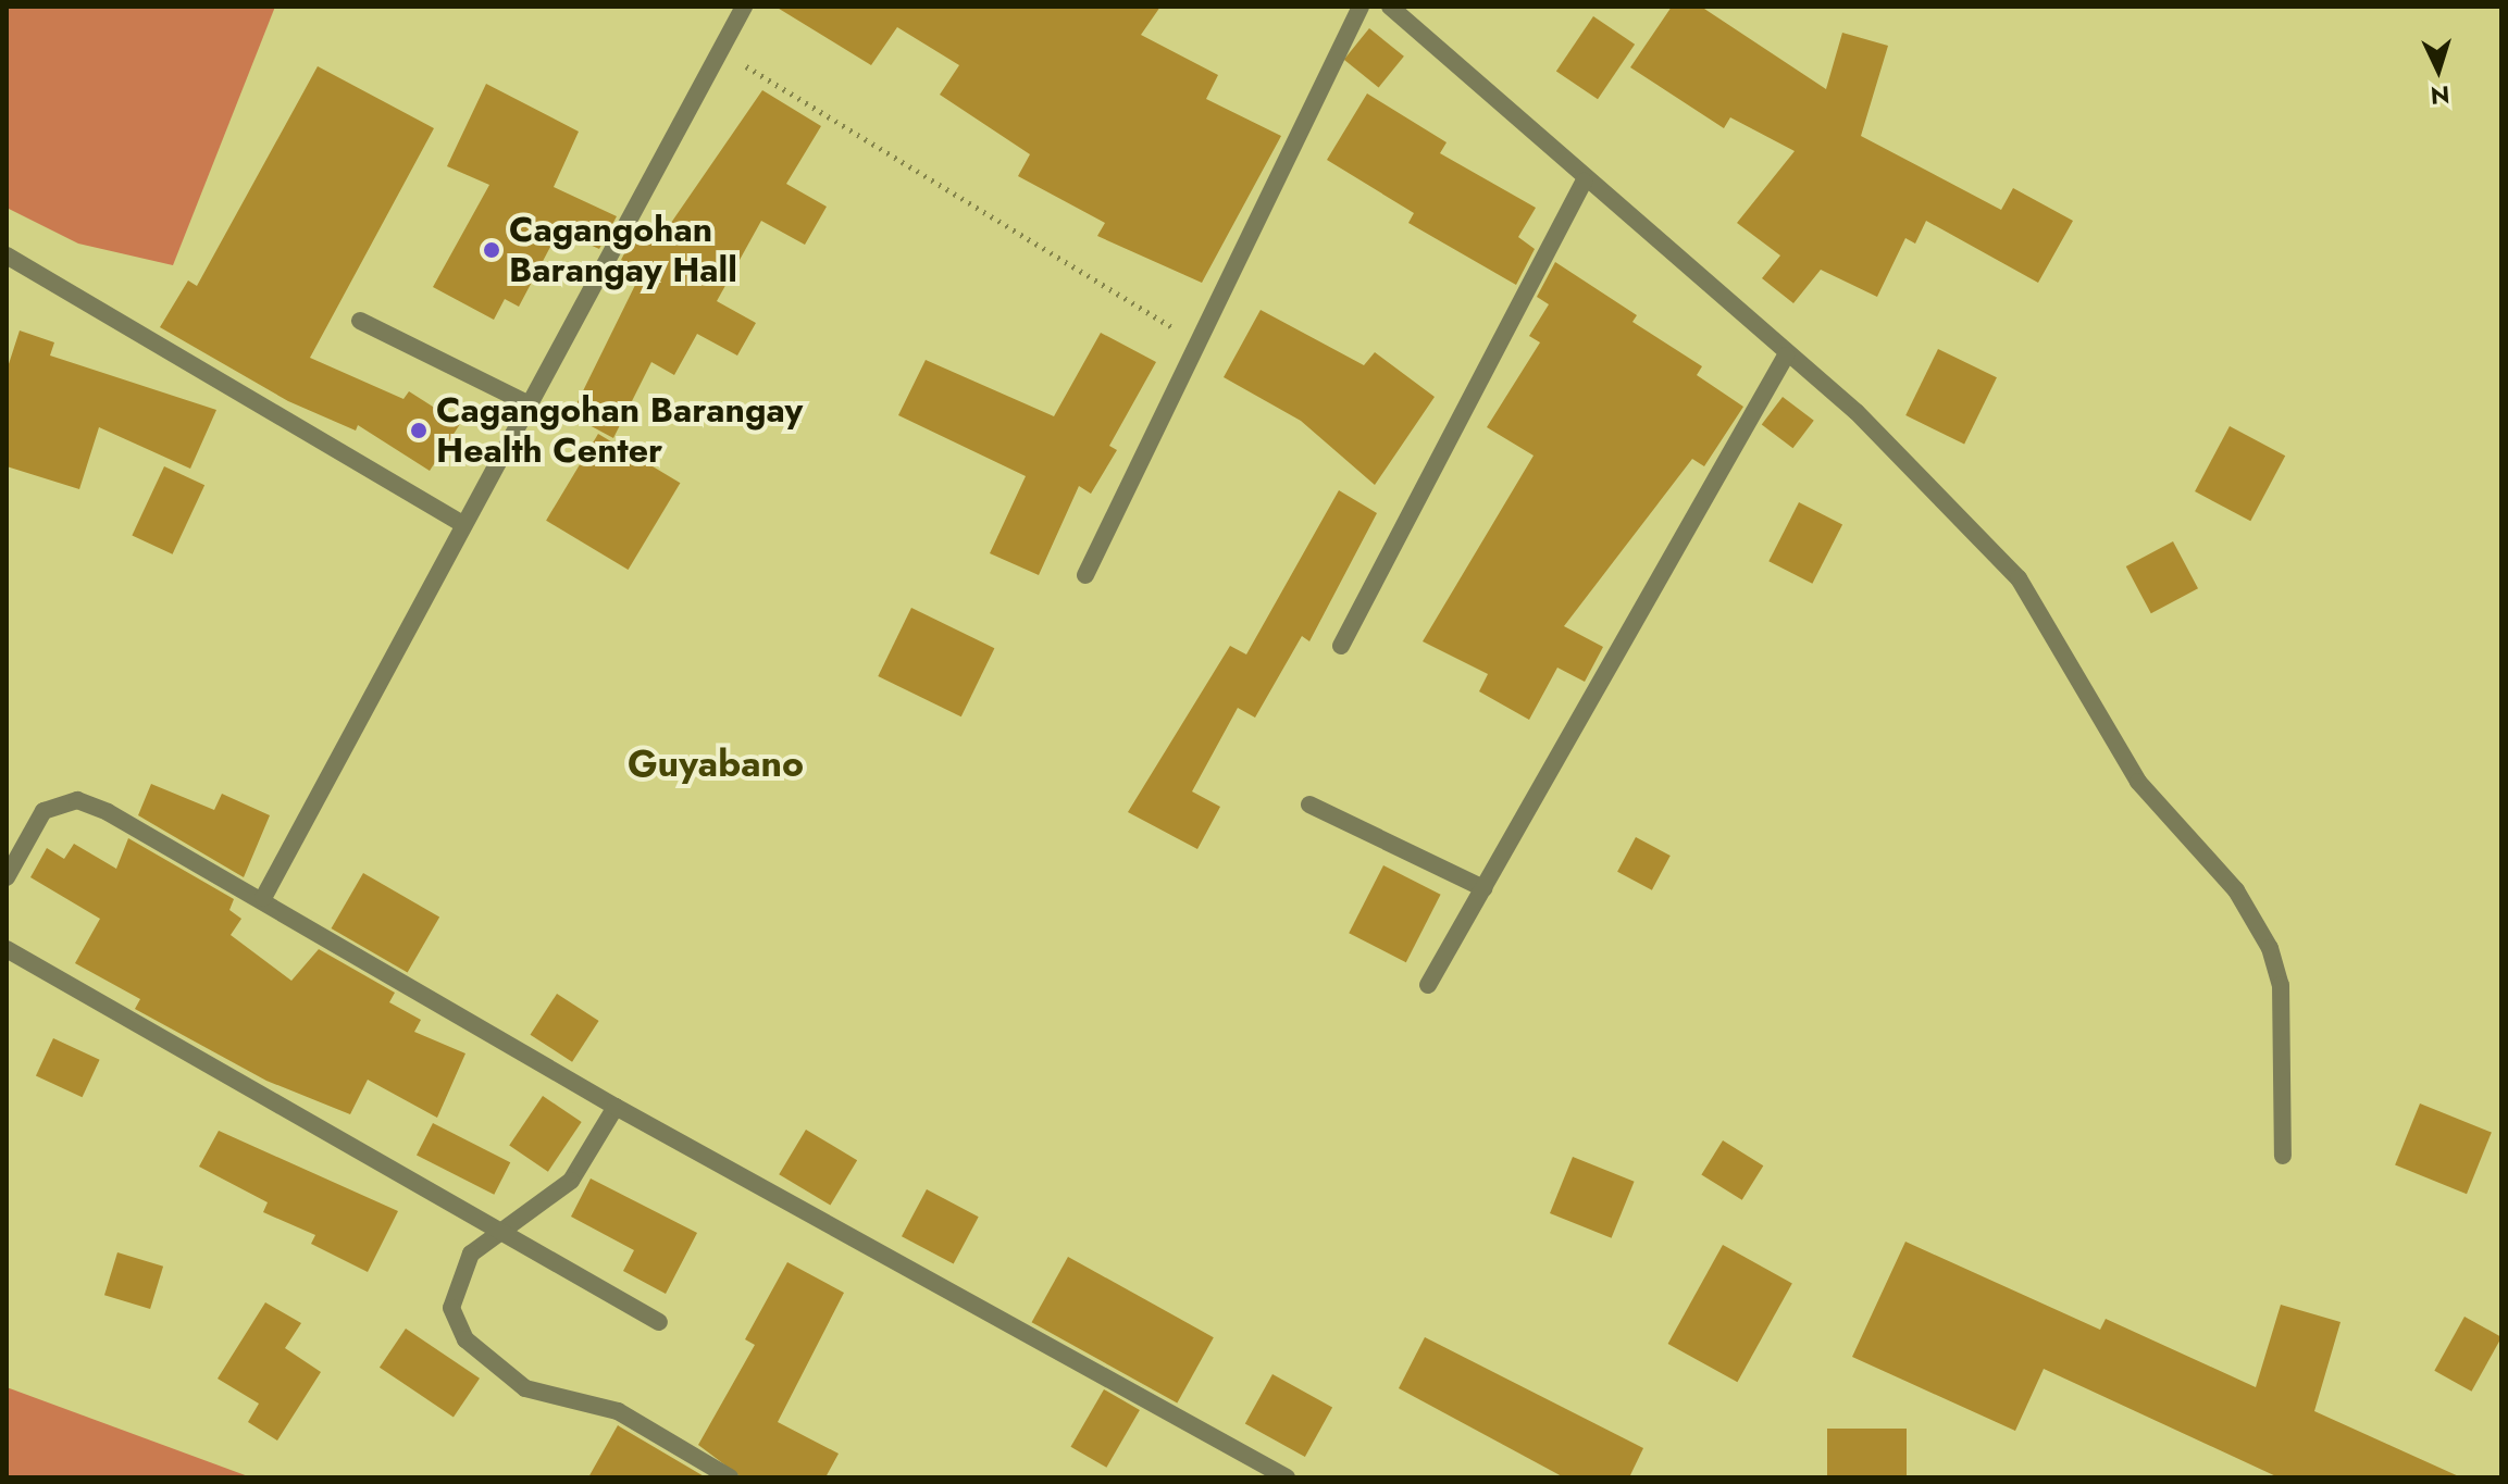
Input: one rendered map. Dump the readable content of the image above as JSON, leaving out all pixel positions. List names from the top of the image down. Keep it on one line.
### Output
{"districts":["Guyabano"],"places":["Cagangohan Barangay Hall","Cagangohan Barangay Health Center"],"north":"bottom"}
